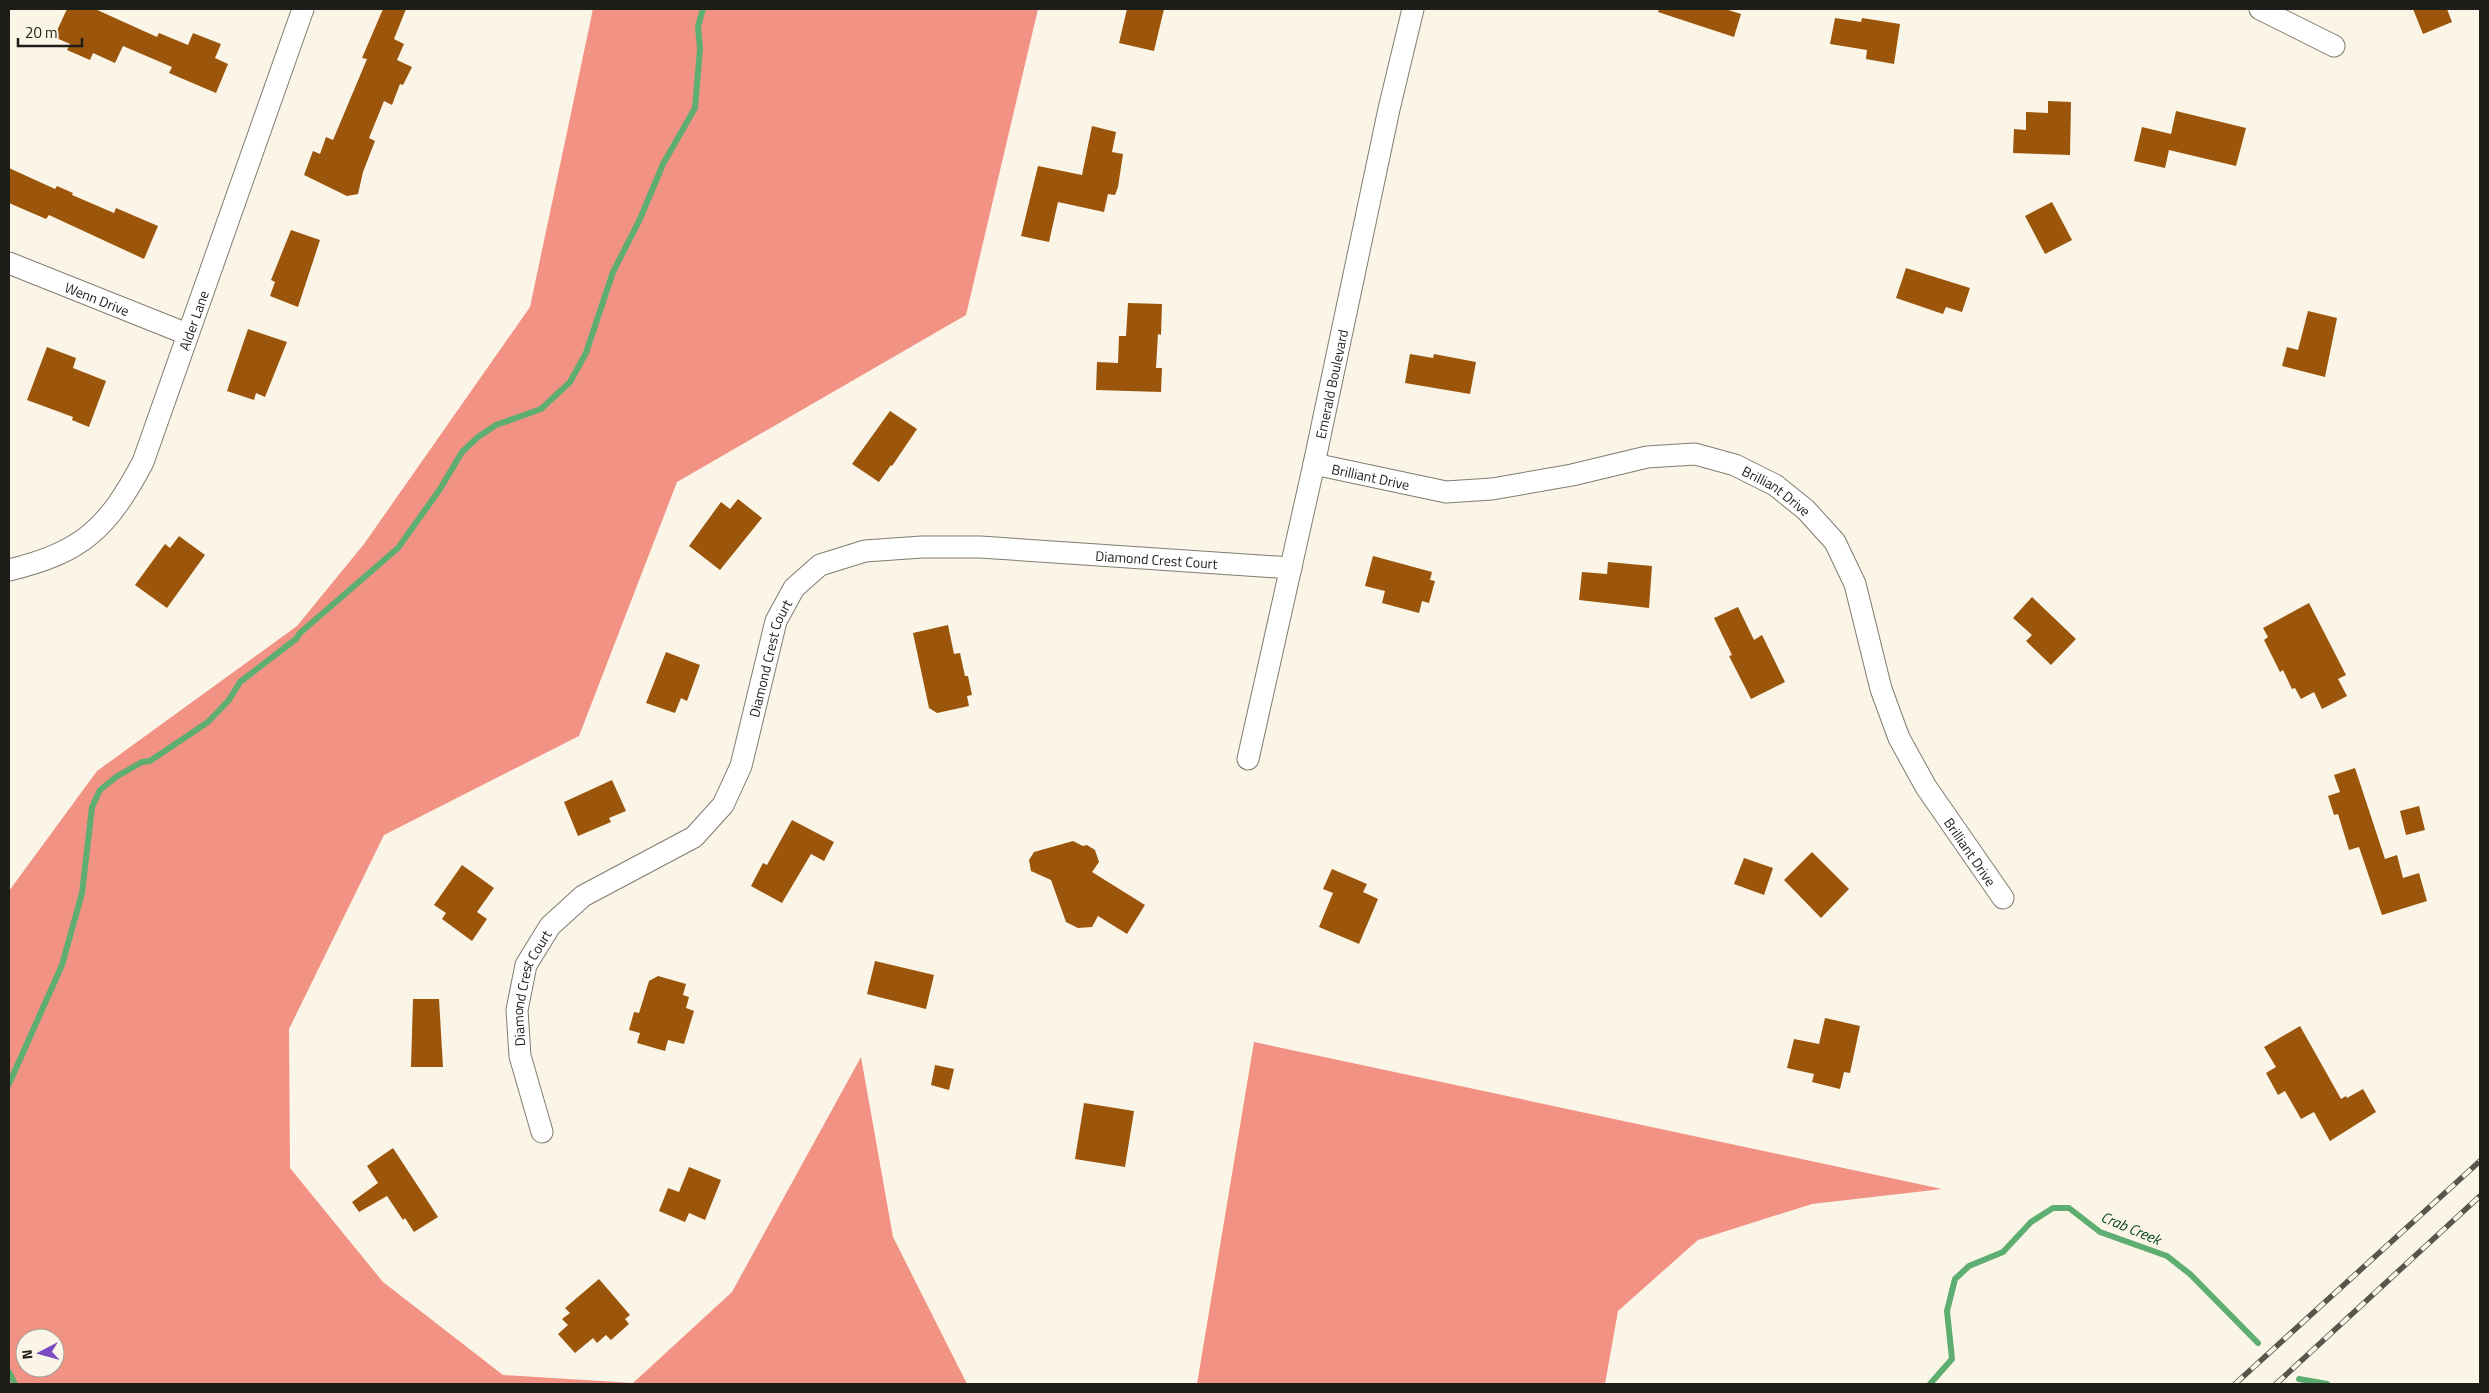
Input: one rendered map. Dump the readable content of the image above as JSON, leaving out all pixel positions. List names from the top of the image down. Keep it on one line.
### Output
{"streets":{"street":["Wenn Drive","Alder Lane","Emerald Boulevard","Brilliant Drive","Diamond Crest Court"]},"crossings":[["Wenn Drive","Alder Lane"],["Emerald Boulevard","Brilliant Drive"],["Emerald Boulevard","Diamond Crest Court"]],"water":["Crab Creek"],"scale_bar":"20 m","north":"left"}
